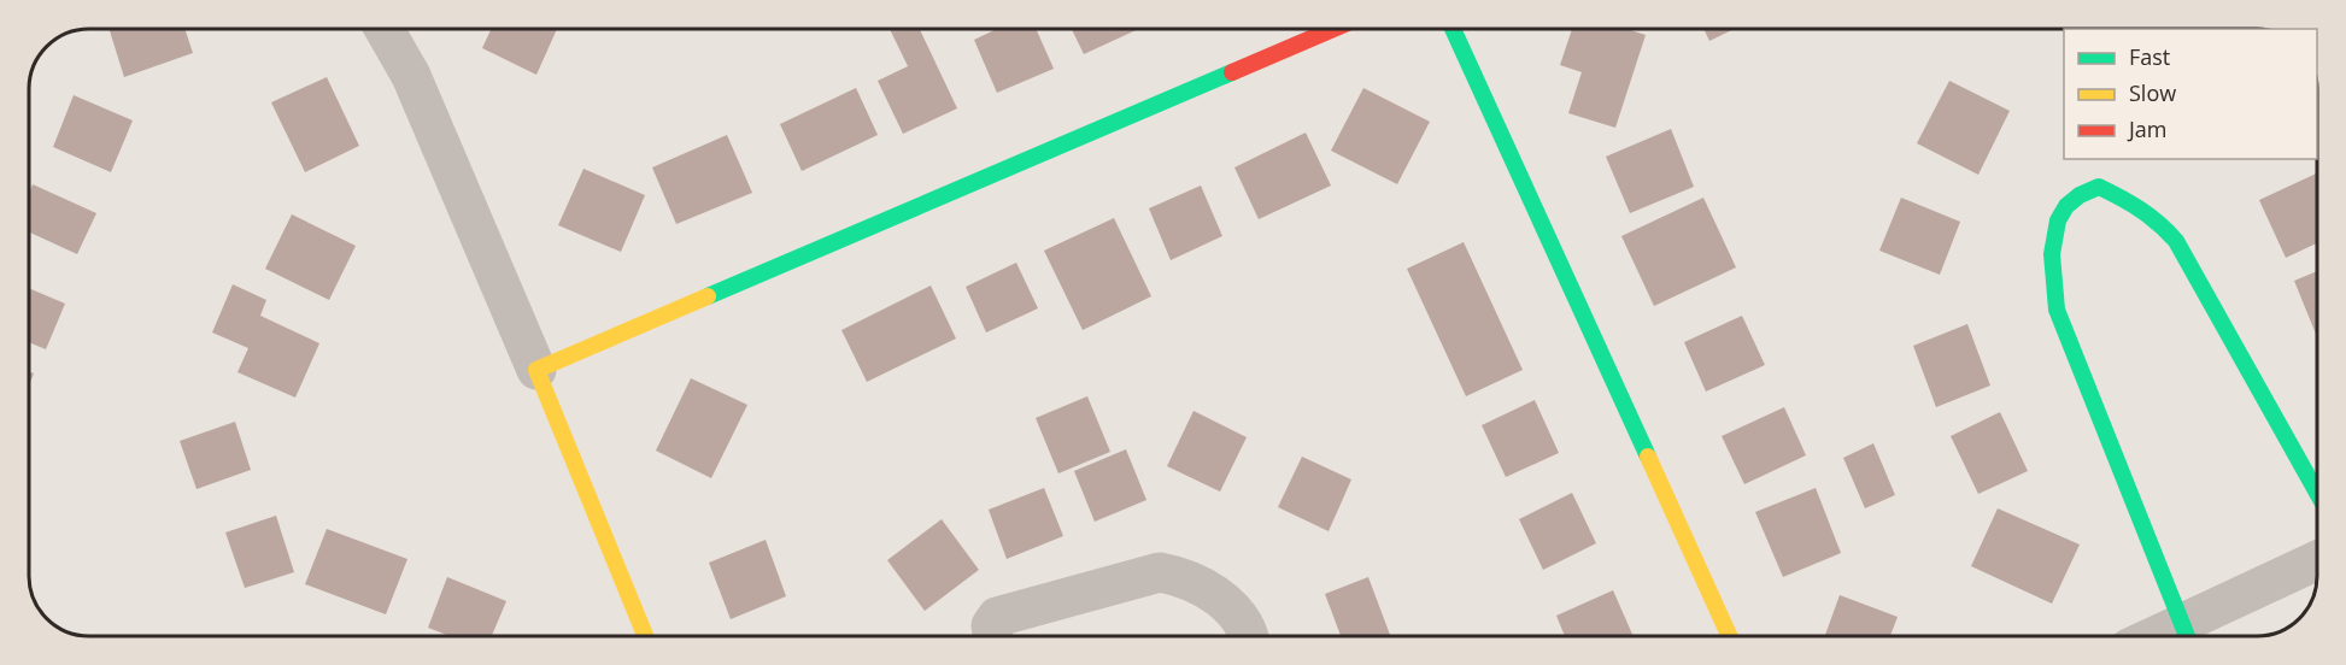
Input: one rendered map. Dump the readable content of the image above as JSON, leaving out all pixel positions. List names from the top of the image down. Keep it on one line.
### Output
{"legend":["Fast","Slow","Jam"]}
